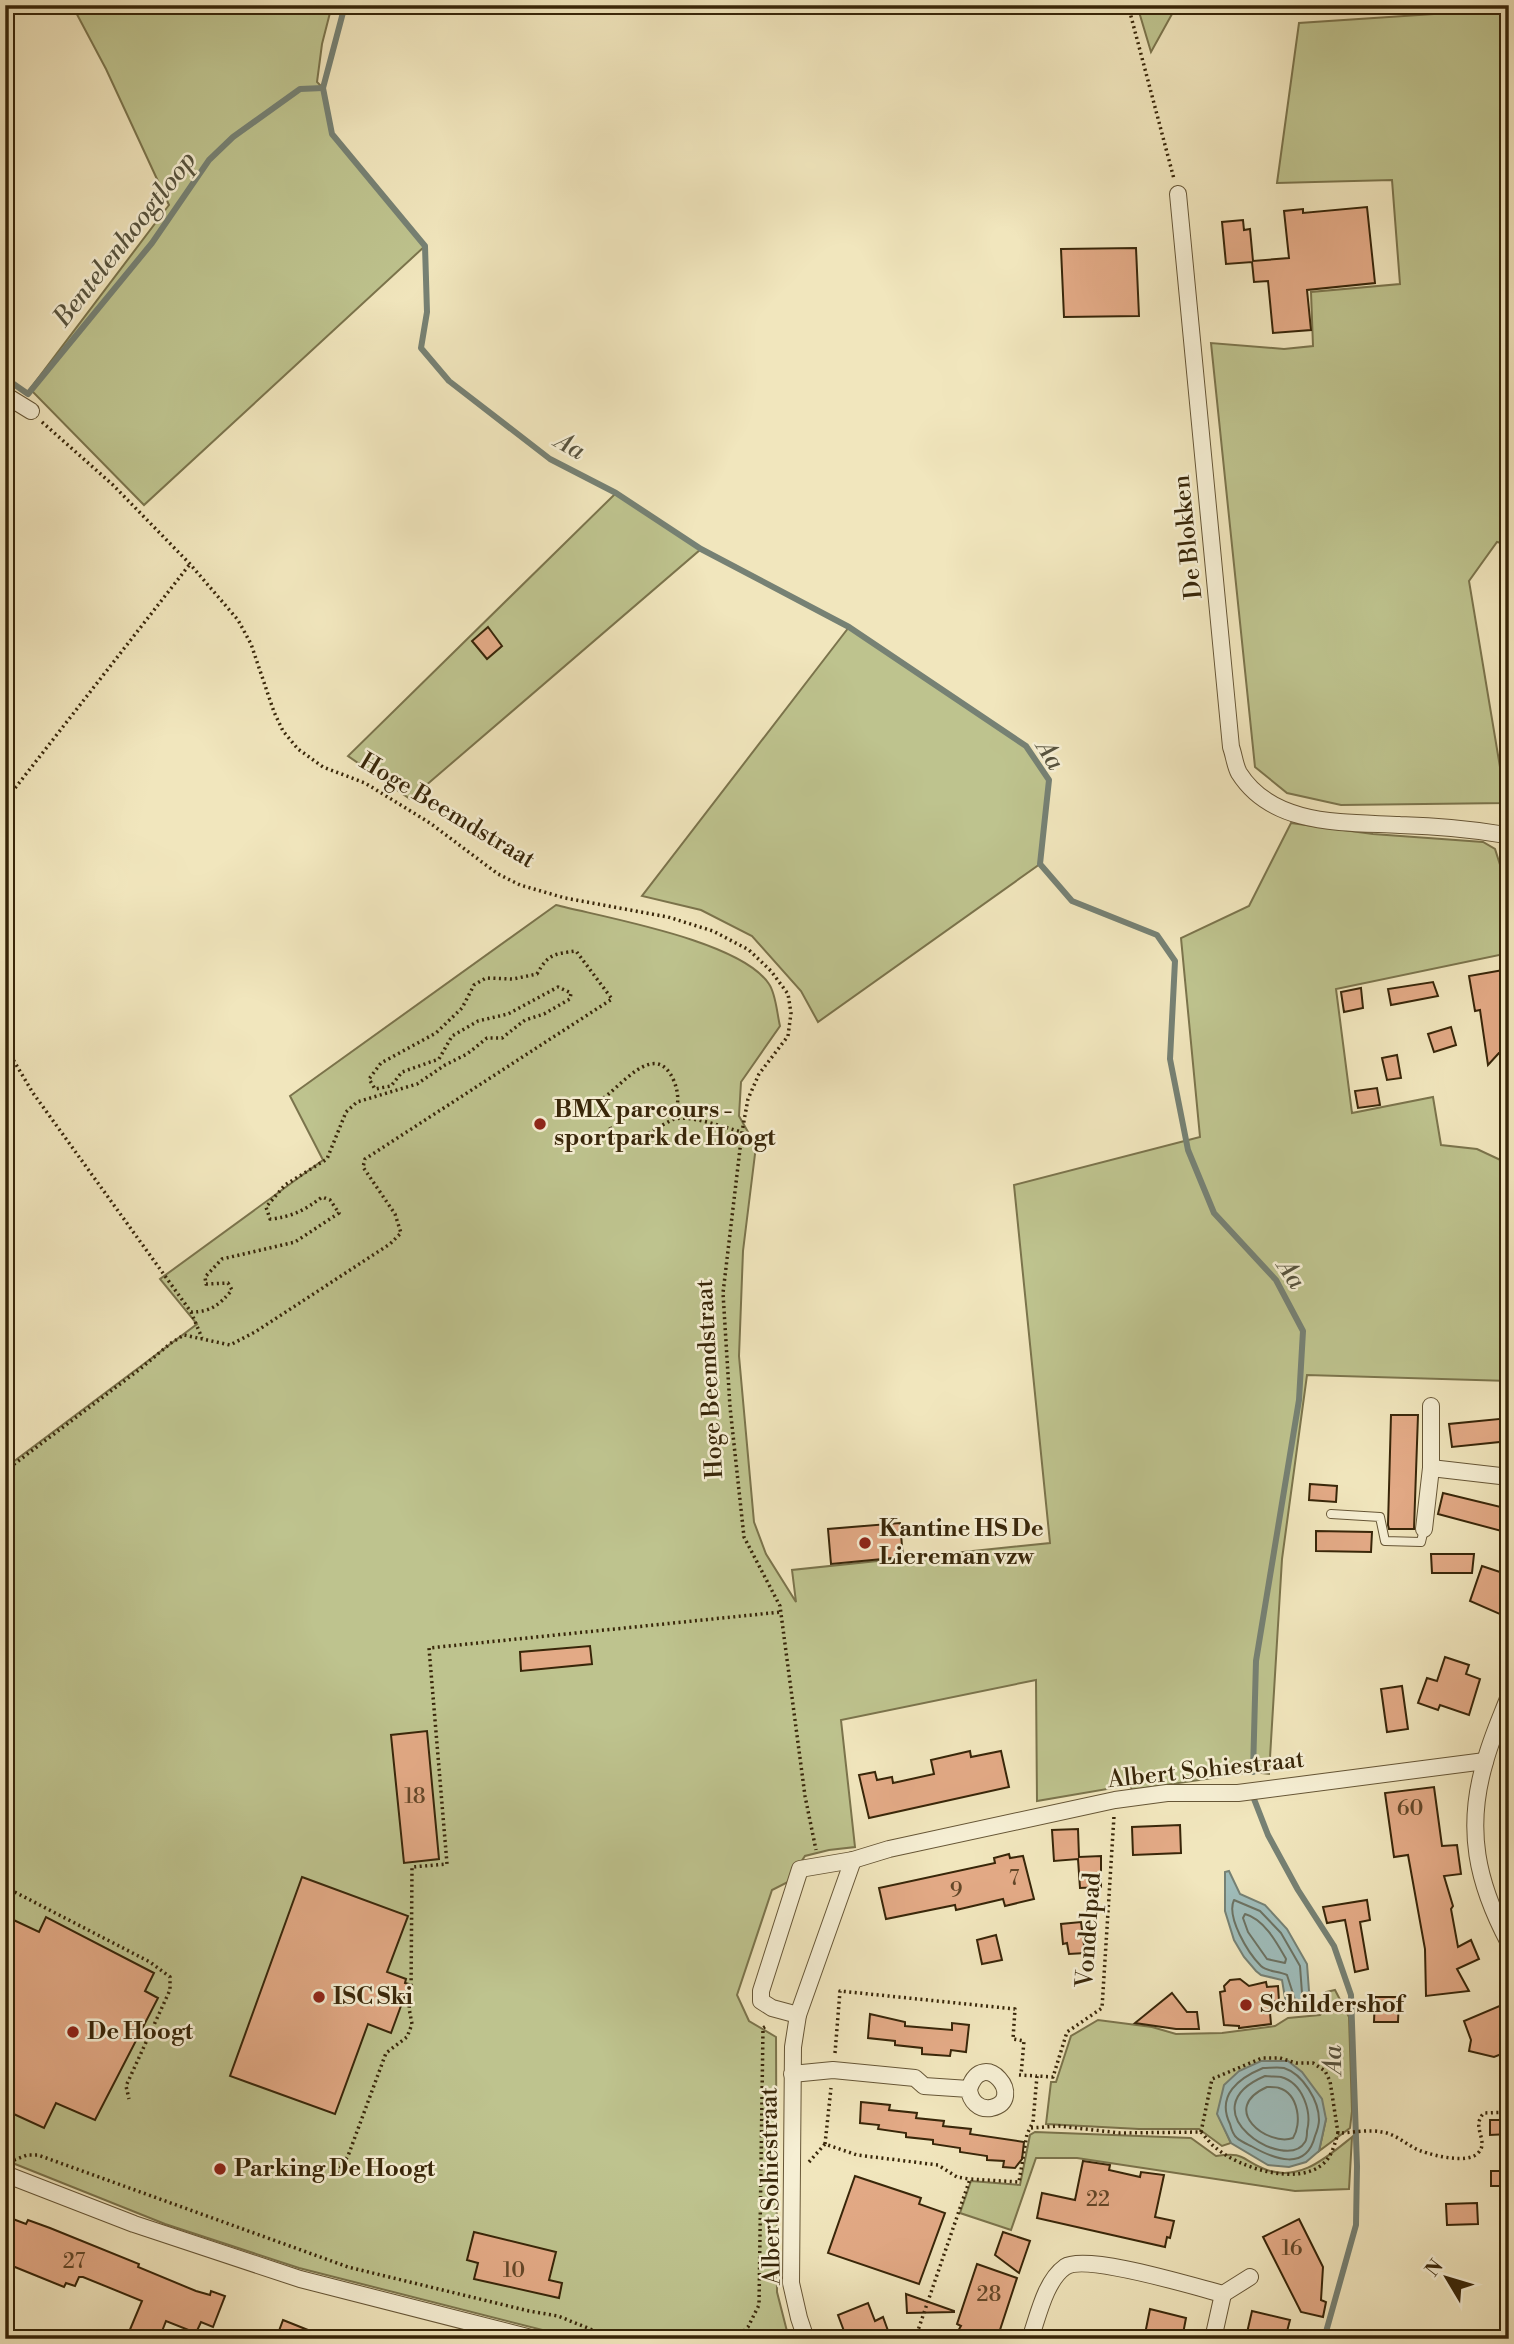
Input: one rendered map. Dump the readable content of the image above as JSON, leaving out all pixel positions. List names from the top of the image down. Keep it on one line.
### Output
{"streets":{"street":["De Blokken","Albert Sohiestraat"],"path":["Hoge Beemdstraat","Vondelpad"]},"crossings":[["Hoge Beemdstraat","Albert Sohiestraat"],["Albert Sohiestraat","Vondelpad"]],"water":["Bentelenhoogtloop","Aa"],"places":["BMX parcours - sportpark de Hoogt","Kantine HS De Liereman vzw","ISC Ski","Schildershof","De Hoogt","Parking De Hoogt"],"house_numbers":["18","60","7","9","22","16","27","10","28"],"north":"top left"}
